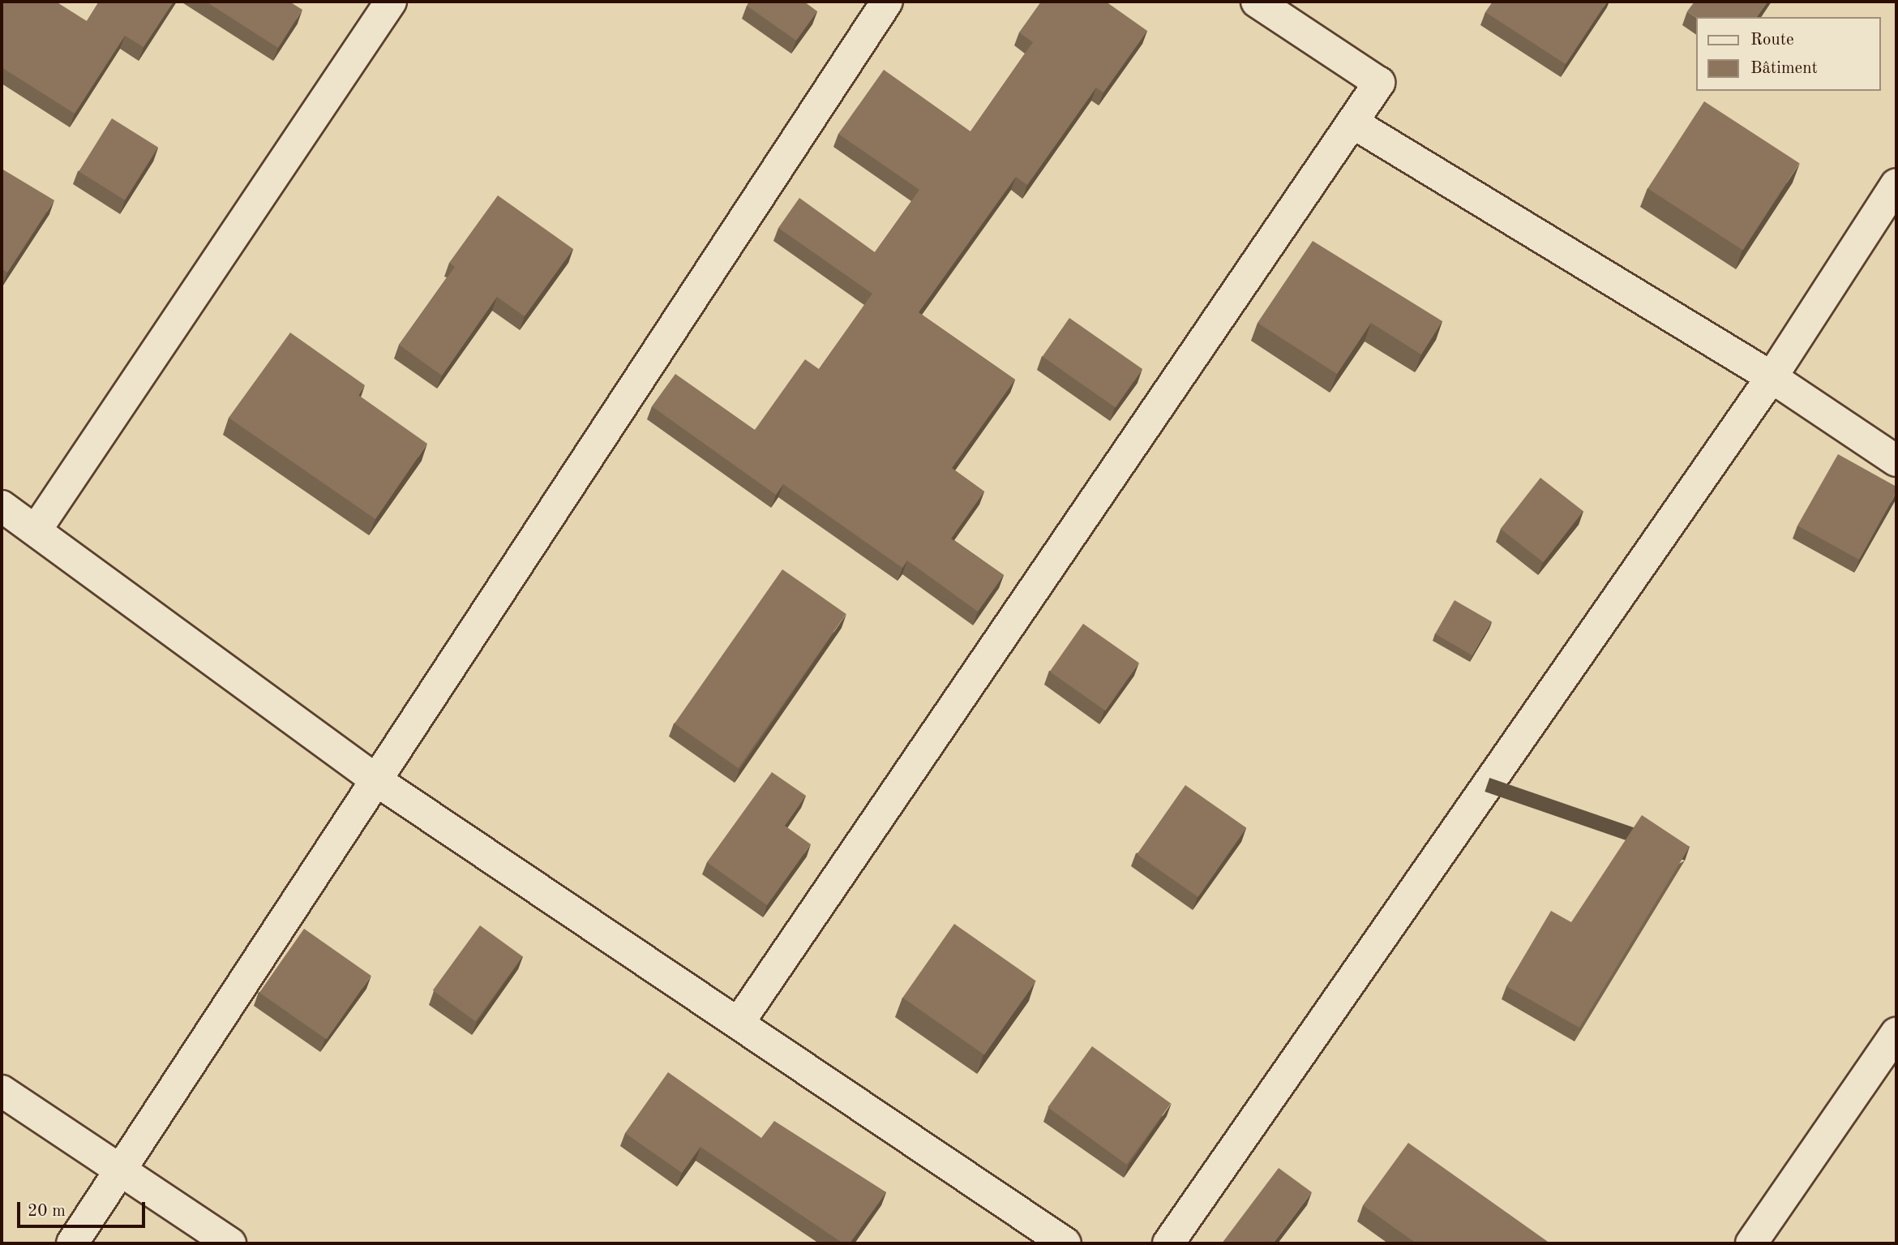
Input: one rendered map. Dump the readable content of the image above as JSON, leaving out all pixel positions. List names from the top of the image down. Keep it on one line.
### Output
{"legend":["Route","Bâtiment"],"scale_bar":"20 m"}
